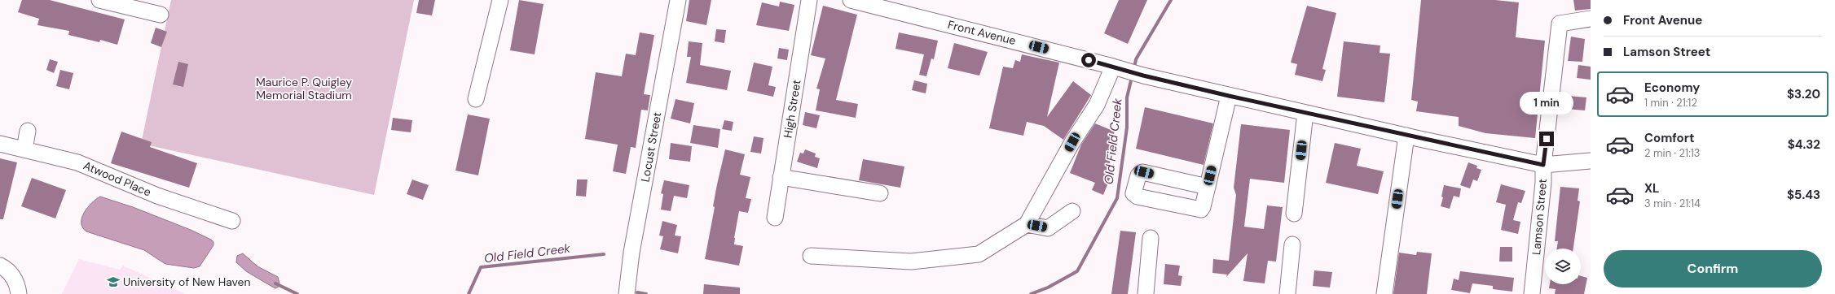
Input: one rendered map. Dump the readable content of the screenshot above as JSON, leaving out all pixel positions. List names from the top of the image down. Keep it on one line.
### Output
{"streets":{"street":["Front Avenue","High Street","Locust Street","Atwood Place","Lamson Street"]},"crossings":[["Front Avenue","Lamson Street"]],"water":["Old Field Creek"],"parks":["Maurice P. Quigley Memorial Stadium"],"places":{"school or university":["University of New Haven"]},"page":{"banner":["Front Avenue","Lamson Street"],"list":[{"name":"Economy","note":"1 min · 21:12","value":"$3.20"},{"name":"Comfort","note":"2 min · 21:13","value":"$4.32"},{"name":"XL","note":"3 min · 21:14","value":"$5.43"}],"bubble":"1 min","buttons":"Confirm"}}
